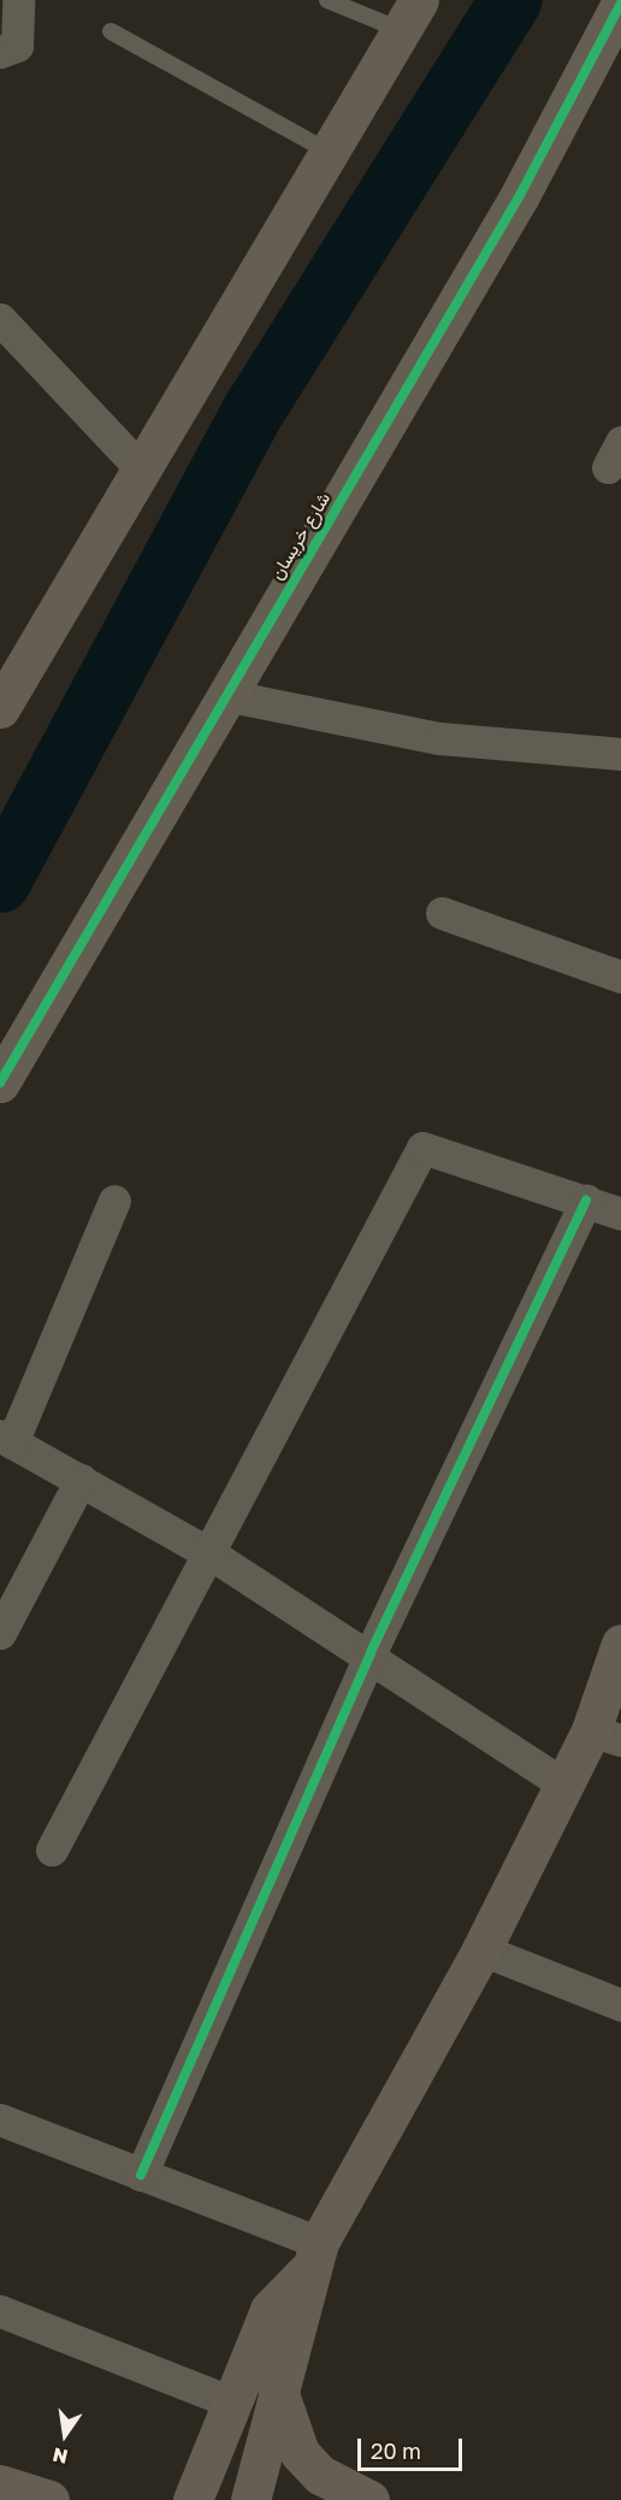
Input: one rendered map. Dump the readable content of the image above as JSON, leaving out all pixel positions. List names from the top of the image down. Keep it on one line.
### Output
{"streets":{"street":["شارع خريسان"]},"scale_bar":"20 m","north":"bottom"}
